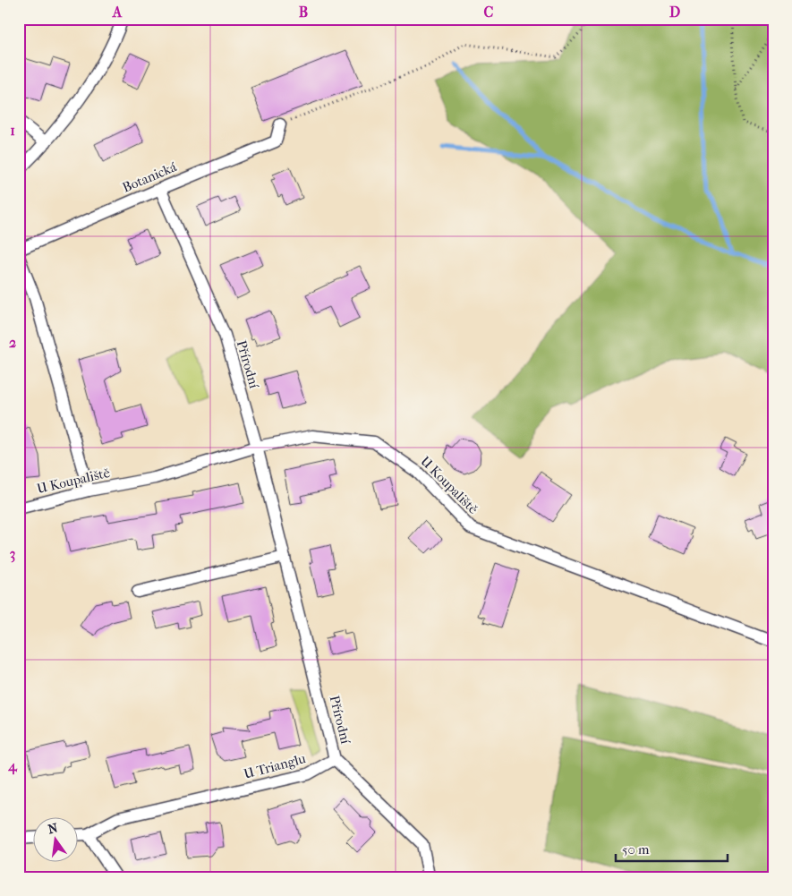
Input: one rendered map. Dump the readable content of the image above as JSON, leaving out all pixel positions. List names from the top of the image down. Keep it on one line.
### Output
{"streets":{"street":["Botanická","Přírodní","U Koupaliště","U Trianglu"]},"crossings":[["Botanická","Přírodní"],["Přírodní","U Koupaliště"],["Přírodní","U Trianglu"]],"scale_bar":"50 m","north":"top","grid":{"columns":["A","B","C","D"],"rows":["1","2","3","4"]}}
